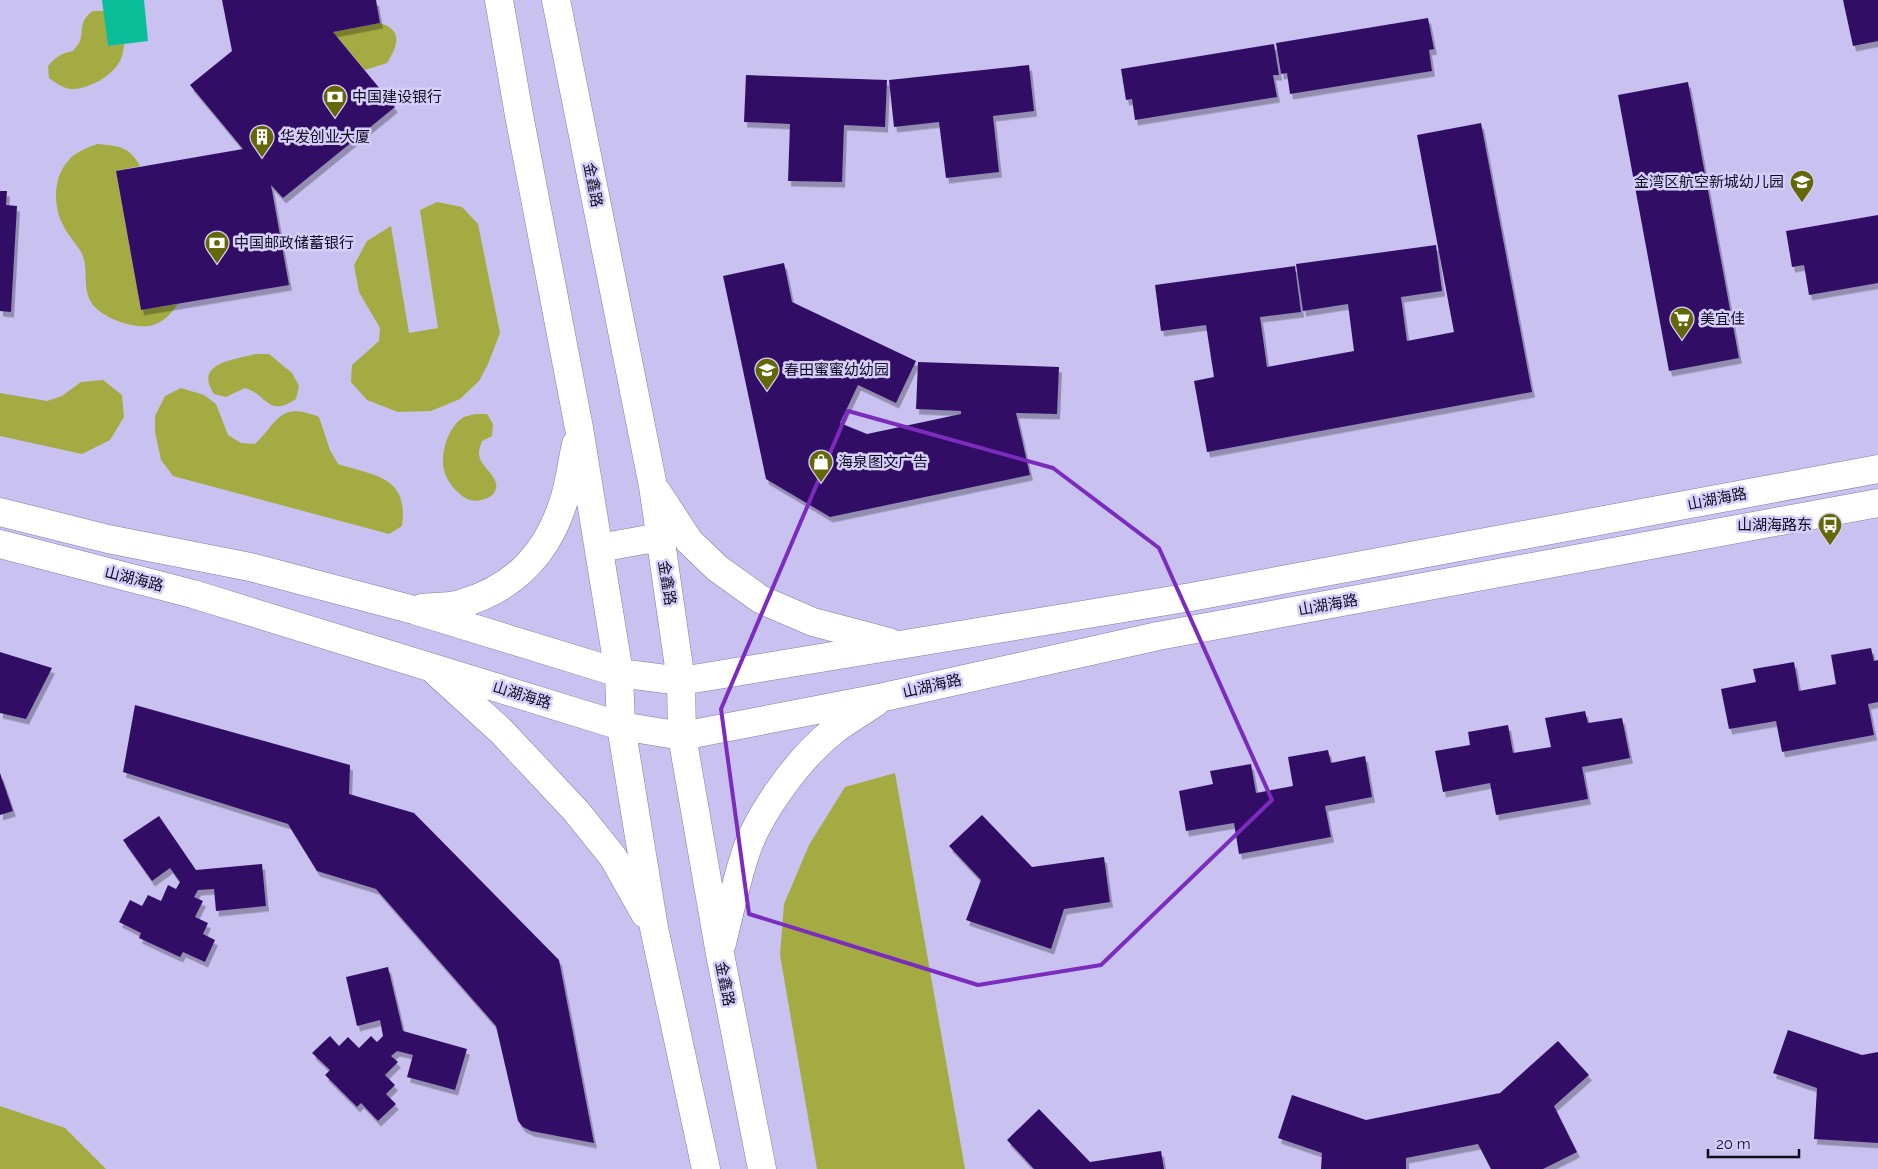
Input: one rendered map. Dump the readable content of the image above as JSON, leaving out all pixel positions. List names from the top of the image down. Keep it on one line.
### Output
{"streets":{"street":["金鑫路","山湖海路"]},"crossings":[["金鑫路","山湖海路"]],"places":{"bank":["中国建设银行","中国邮政储蓄银行"],"building":["华发创业大厦"],"school or university":["金湾区航空新城幼儿园","春田蜜蜜幼幼园"],"supermarket":["美宜佳"],"shop":["海泉图文广告"],"bus stop":["山湖海路东"]},"scale_bar":"20 m"}
